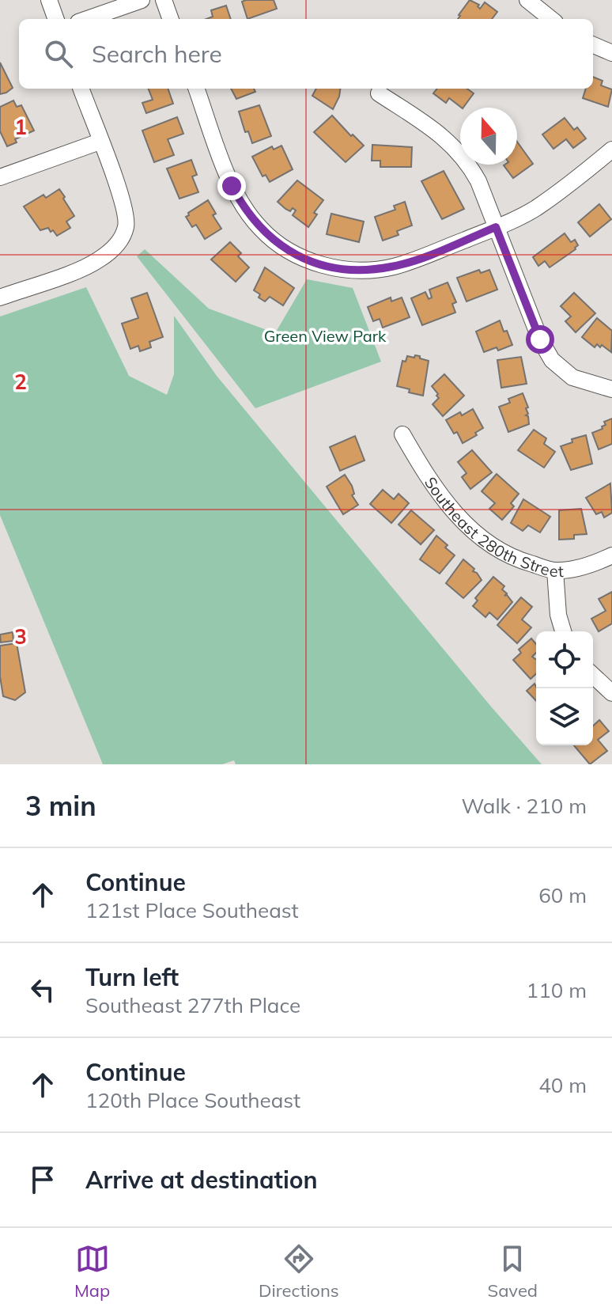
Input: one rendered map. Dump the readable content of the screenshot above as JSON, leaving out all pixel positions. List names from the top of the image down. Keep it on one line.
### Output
{"streets":{"street":["Southeast 280th Street"]},"parks":["Green View Park"],"north":"top","page":{"search":"Search here","heading":["3 min","Walk · 210 m"],"list":[["Continue","121st Place Southeast","60 m"],["Turn left","Southeast 277th Place","110 m"],["Continue","120th Place Southeast","40 m"],"Arrive at destination"],"nav":["Map","Directions","Saved"]},"grid":{"rows":["1","2","3"]}}
